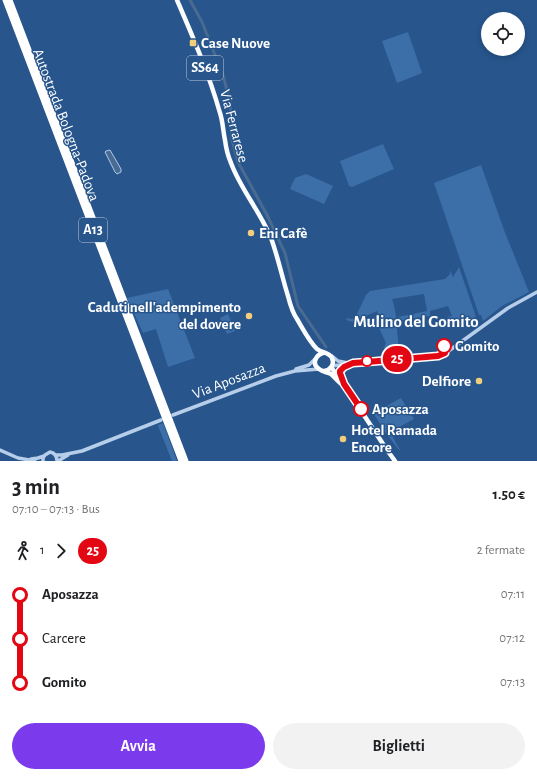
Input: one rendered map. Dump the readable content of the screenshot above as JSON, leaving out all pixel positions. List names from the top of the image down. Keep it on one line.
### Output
{"streets":{"highway":["Autostrada Bologna-Padova","A13"],"main road":["SS64","Via Ferrarese"],"street":["Via Aposazza"]},"districts":["Mulino del Gomito"],"places":{"transit":["Case Nuove"],"other":["Eni Cafè","Caduti nell'adempimento del dovere","Gomito","Delfiore","Aposazza","Hotel Ramada Encore"]},"lines":["bus line 25"],"page":{"on_map":"25","heading":["3 min","07:10 – 07:13 · Bus","1.50 €"],"legs":["1","25","2 fermate"],"list":[{"name":"Aposazza","value":"07:11"},{"name":"Carcere","value":"07:12"},{"name":"Gomito","value":"07:13"}],"buttons":["Avvia","Biglietti"]}}
